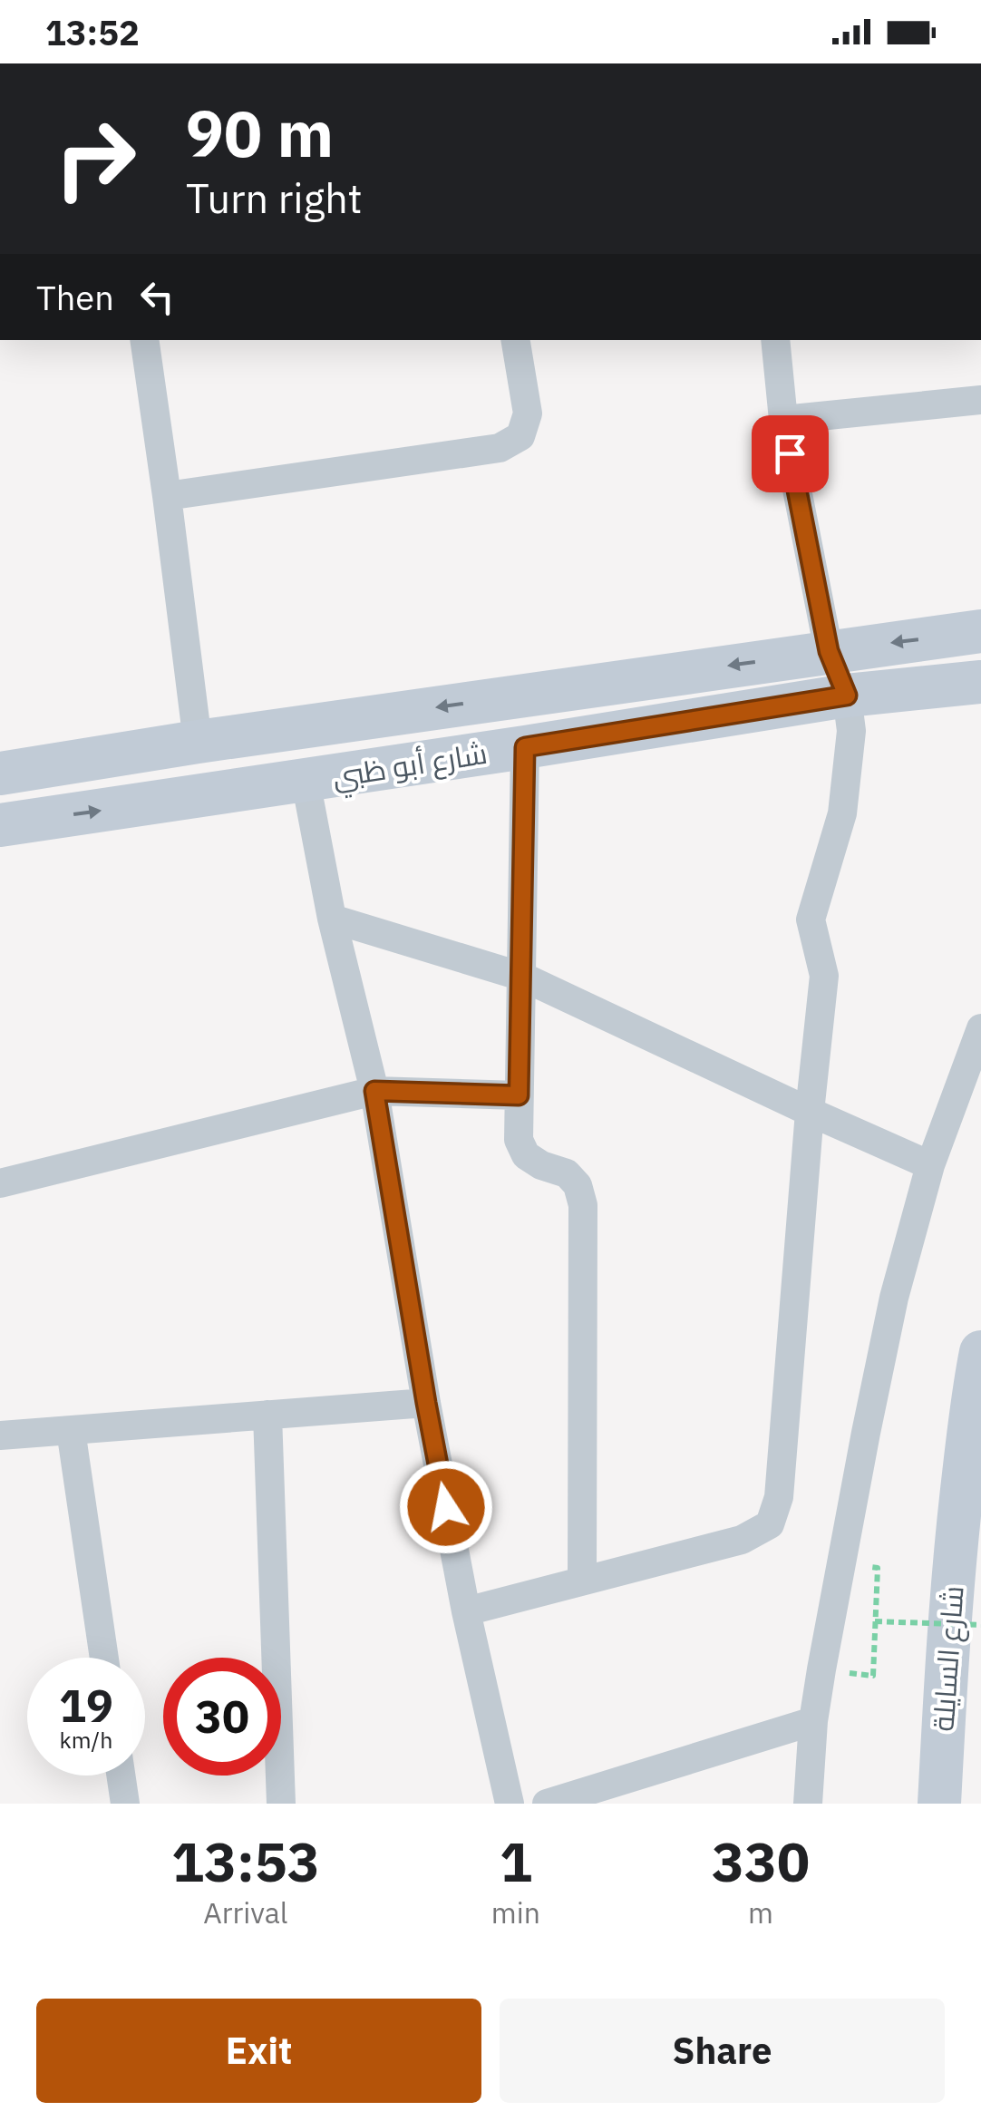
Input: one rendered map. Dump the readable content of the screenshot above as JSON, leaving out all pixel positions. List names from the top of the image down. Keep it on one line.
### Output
{"streets":{"main road":["شارع أبو ظبي","شارع السايلة"]},"page":{"status":"13:52","turn":["90 m","Turn right"],"then":"Then","speed":"19 km/h","limit":"30","eta":["13:53","Arrival","1","min","330","m"],"buttons":["Exit","Share"]}}
